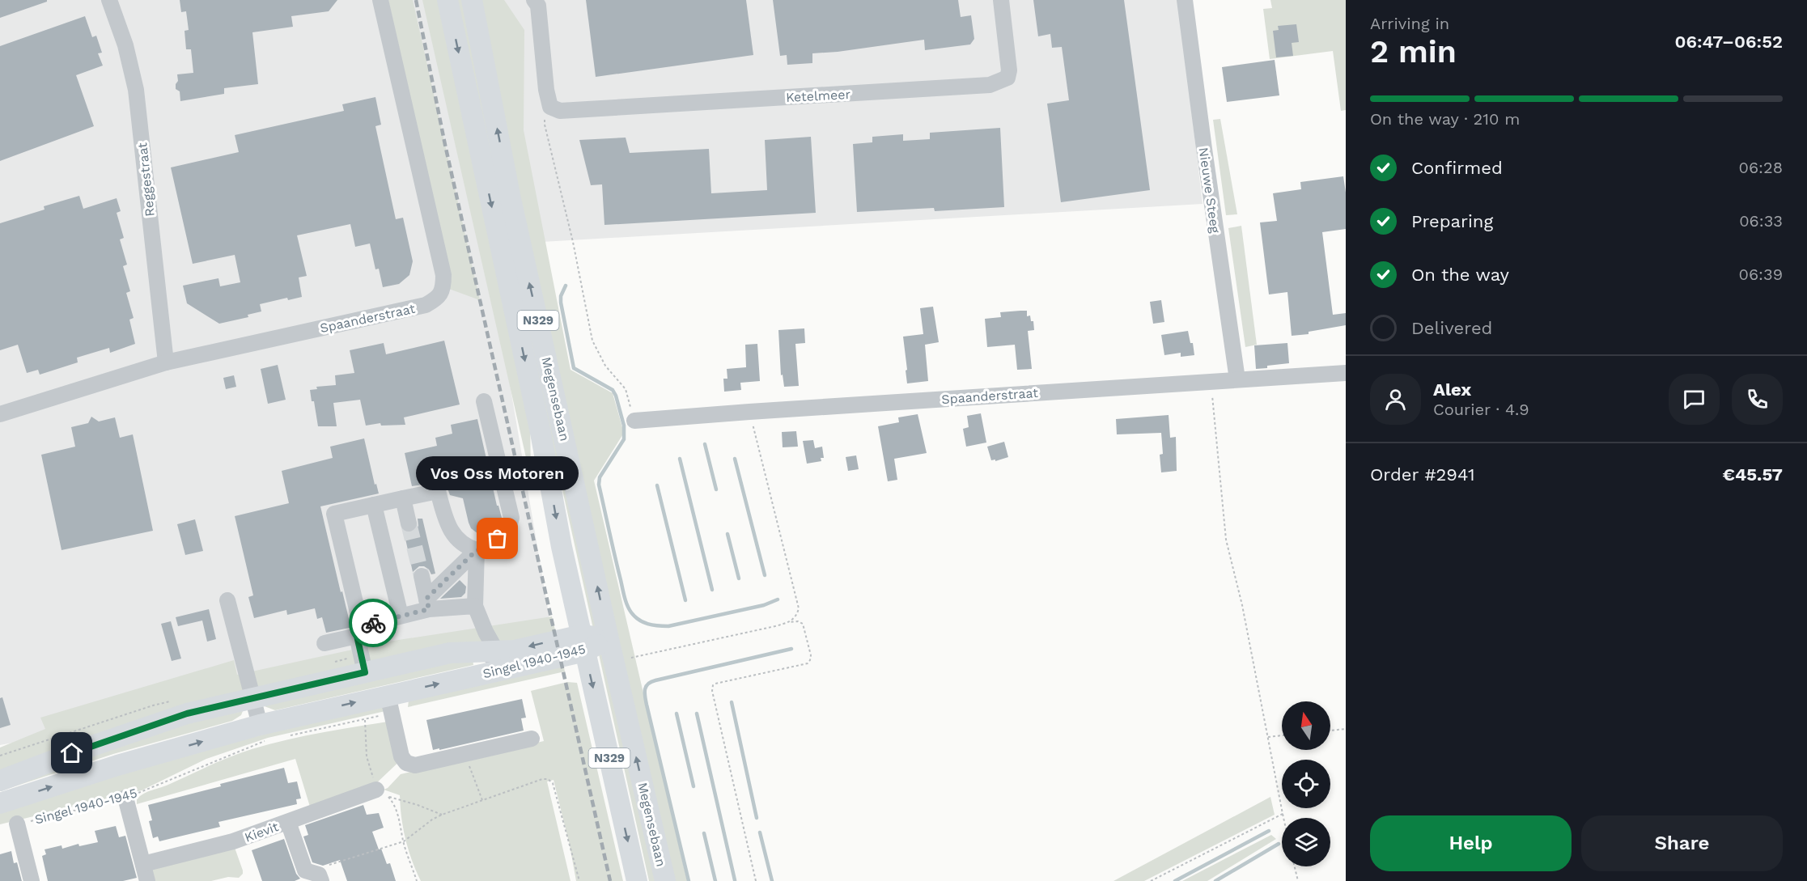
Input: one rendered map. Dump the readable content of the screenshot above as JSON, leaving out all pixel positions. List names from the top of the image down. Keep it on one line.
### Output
{"streets":{"main road":["N329","Megensebaan","Singel 1940-1945"],"street":["Ketelmeer","Reggestraat","Nieuwe Steeg","Spaanderstraat","Kievit"]},"crossings":[["Reggestraat","Spaanderstraat"],["Nieuwe Steeg","Spaanderstraat"],["Megensebaan","Singel 1940-1945"]],"places":["Vos Oss Motoren"],"north":"top","page":{"heading":["2 min","Arriving in","06:47–06:52"],"panel":["Alex","Courier · 4.9","Order #2941","€45.57"],"bar":"On the way · 210 m","list":[["Confirmed","06:28"],["Preparing","06:33"],["On the way","06:39"],"Delivered"],"bubble":"Vos Oss Motoren","buttons":["Help","Share"]}}
